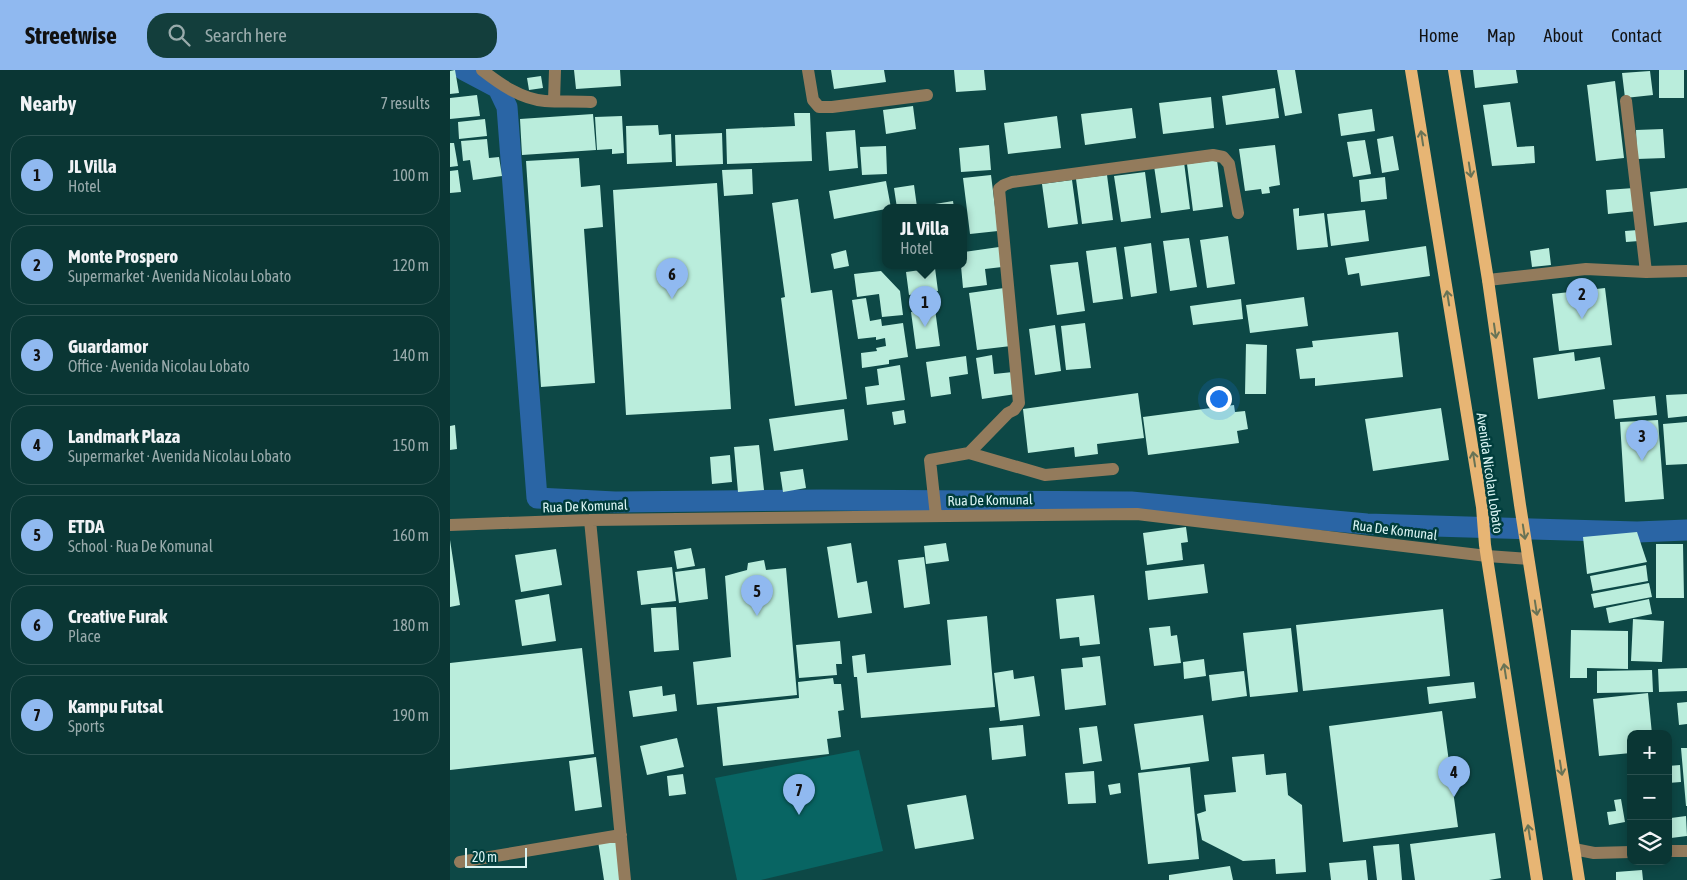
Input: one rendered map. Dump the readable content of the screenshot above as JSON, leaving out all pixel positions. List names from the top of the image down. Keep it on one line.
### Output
{"streets":{"main road":["Avenida Nicolau Lobato"],"street":["Rua De Komunal"]},"crossings":[["Avenida Nicolau Lobato","Rua De Komunal"]],"scale_bar":"20 m","page":{"header":"Streetwise","search":"Search here","nav":["Home","Map","About","Contact"],"heading":["Nearby","7 results"],"list":[{"mark":"1","name":"JL Villa","note":"Hotel","value":"100 m"},{"mark":"2","name":"Monte Prospero","note":"Supermarket · Avenida Nicolau Lobato","value":"120 m"},{"mark":"3","name":"Guardamor","note":"Office · Avenida Nicolau Lobato","value":"140 m"},{"mark":"4","name":"Landmark Plaza","note":"Supermarket · Avenida Nicolau Lobato","value":"150 m"},{"mark":"5","name":"ETDA","note":"School · Rua De Komunal","value":"160 m"},{"mark":"6","name":"Creative Furak","note":"Place","value":"180 m"},{"mark":"7","name":"Kampu Futsal","note":"Sports","value":"190 m"}],"popup":["JL Villa","Hotel"],"pins":["6","2","1","3","5","4","7"],"map_buttons":["+","−"],"scale":"20 m"}}
